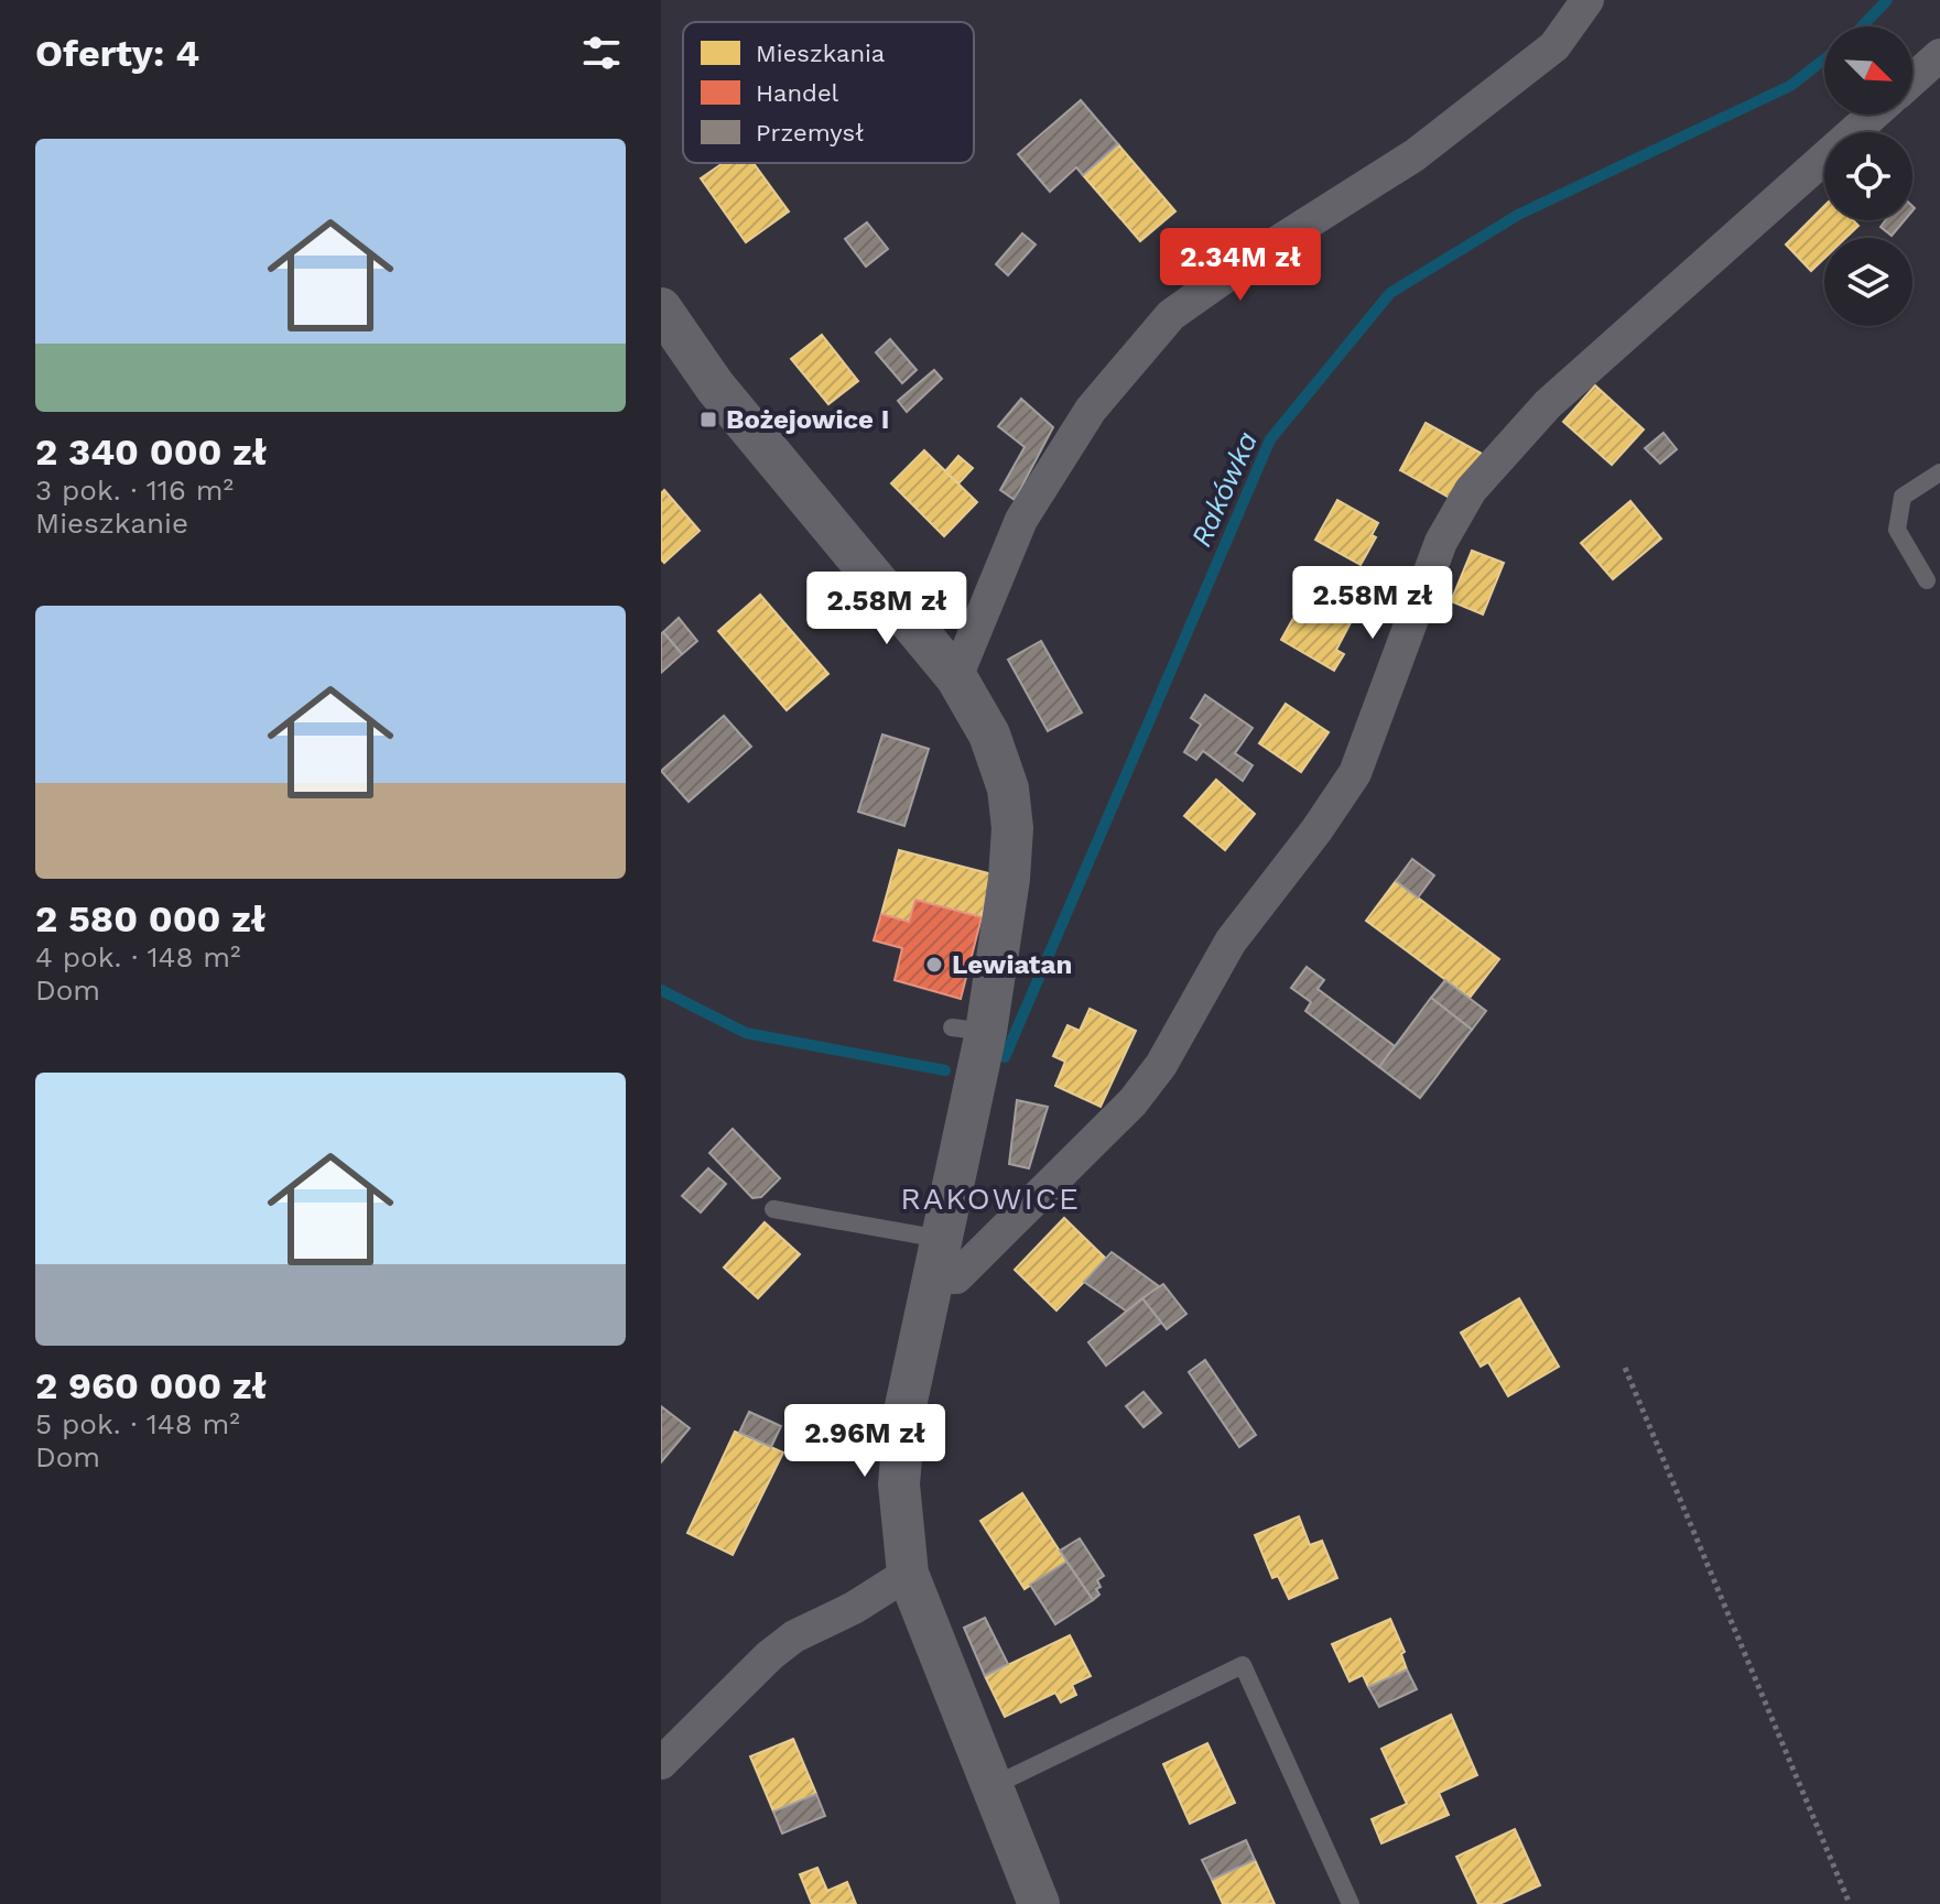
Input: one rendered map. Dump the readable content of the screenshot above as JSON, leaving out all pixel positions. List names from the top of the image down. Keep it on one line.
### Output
{"districts":["RAKOWICE"],"water":["Rakówka"],"places":{"transit":["Bożejowice I"],"other":["Lewiatan"]},"legend":["Mieszkania","Handel","Przemysł"],"north":"bottom right","page":{"heading":"Oferty: 4","list":[{"name":"2 340 000 zł","note":"3 pok. · 116 m² · Mieszkanie"},{"name":"2 580 000 zł","note":"4 pok. · 148 m² · Dom"},{"name":"2 960 000 zł","note":"5 pok. · 148 m² · Dom"}],"price":["2.34M zł","2.58M zł","2.58M zł","2.96M zł"]}}
